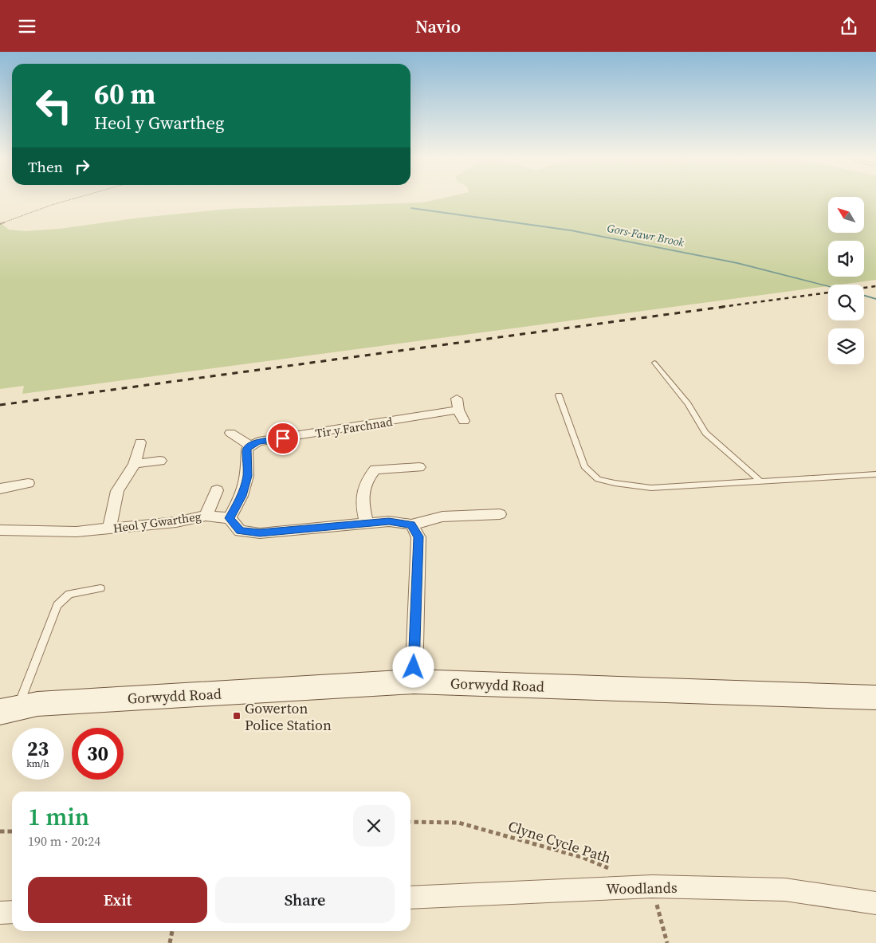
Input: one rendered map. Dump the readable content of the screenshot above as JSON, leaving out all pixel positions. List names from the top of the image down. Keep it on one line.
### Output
{"streets":{"main road":["Gorwydd Road"],"street":["Tir y Farchnad","Heol y Gwartheg","Woodlands"],"path":["Clyne Cycle Path"]},"water":["Gors-Fawr Brook"],"places":{"transit":["Gowerton Police Station"]},"north":"top left","page":{"header":"Navio","turn":["60 m","Heol y Gwartheg"],"then":"Then","speed":"23 km/h","limit":"30","heading":["1 min","190 m · 20:24"],"buttons":["Exit","Share"]}}
